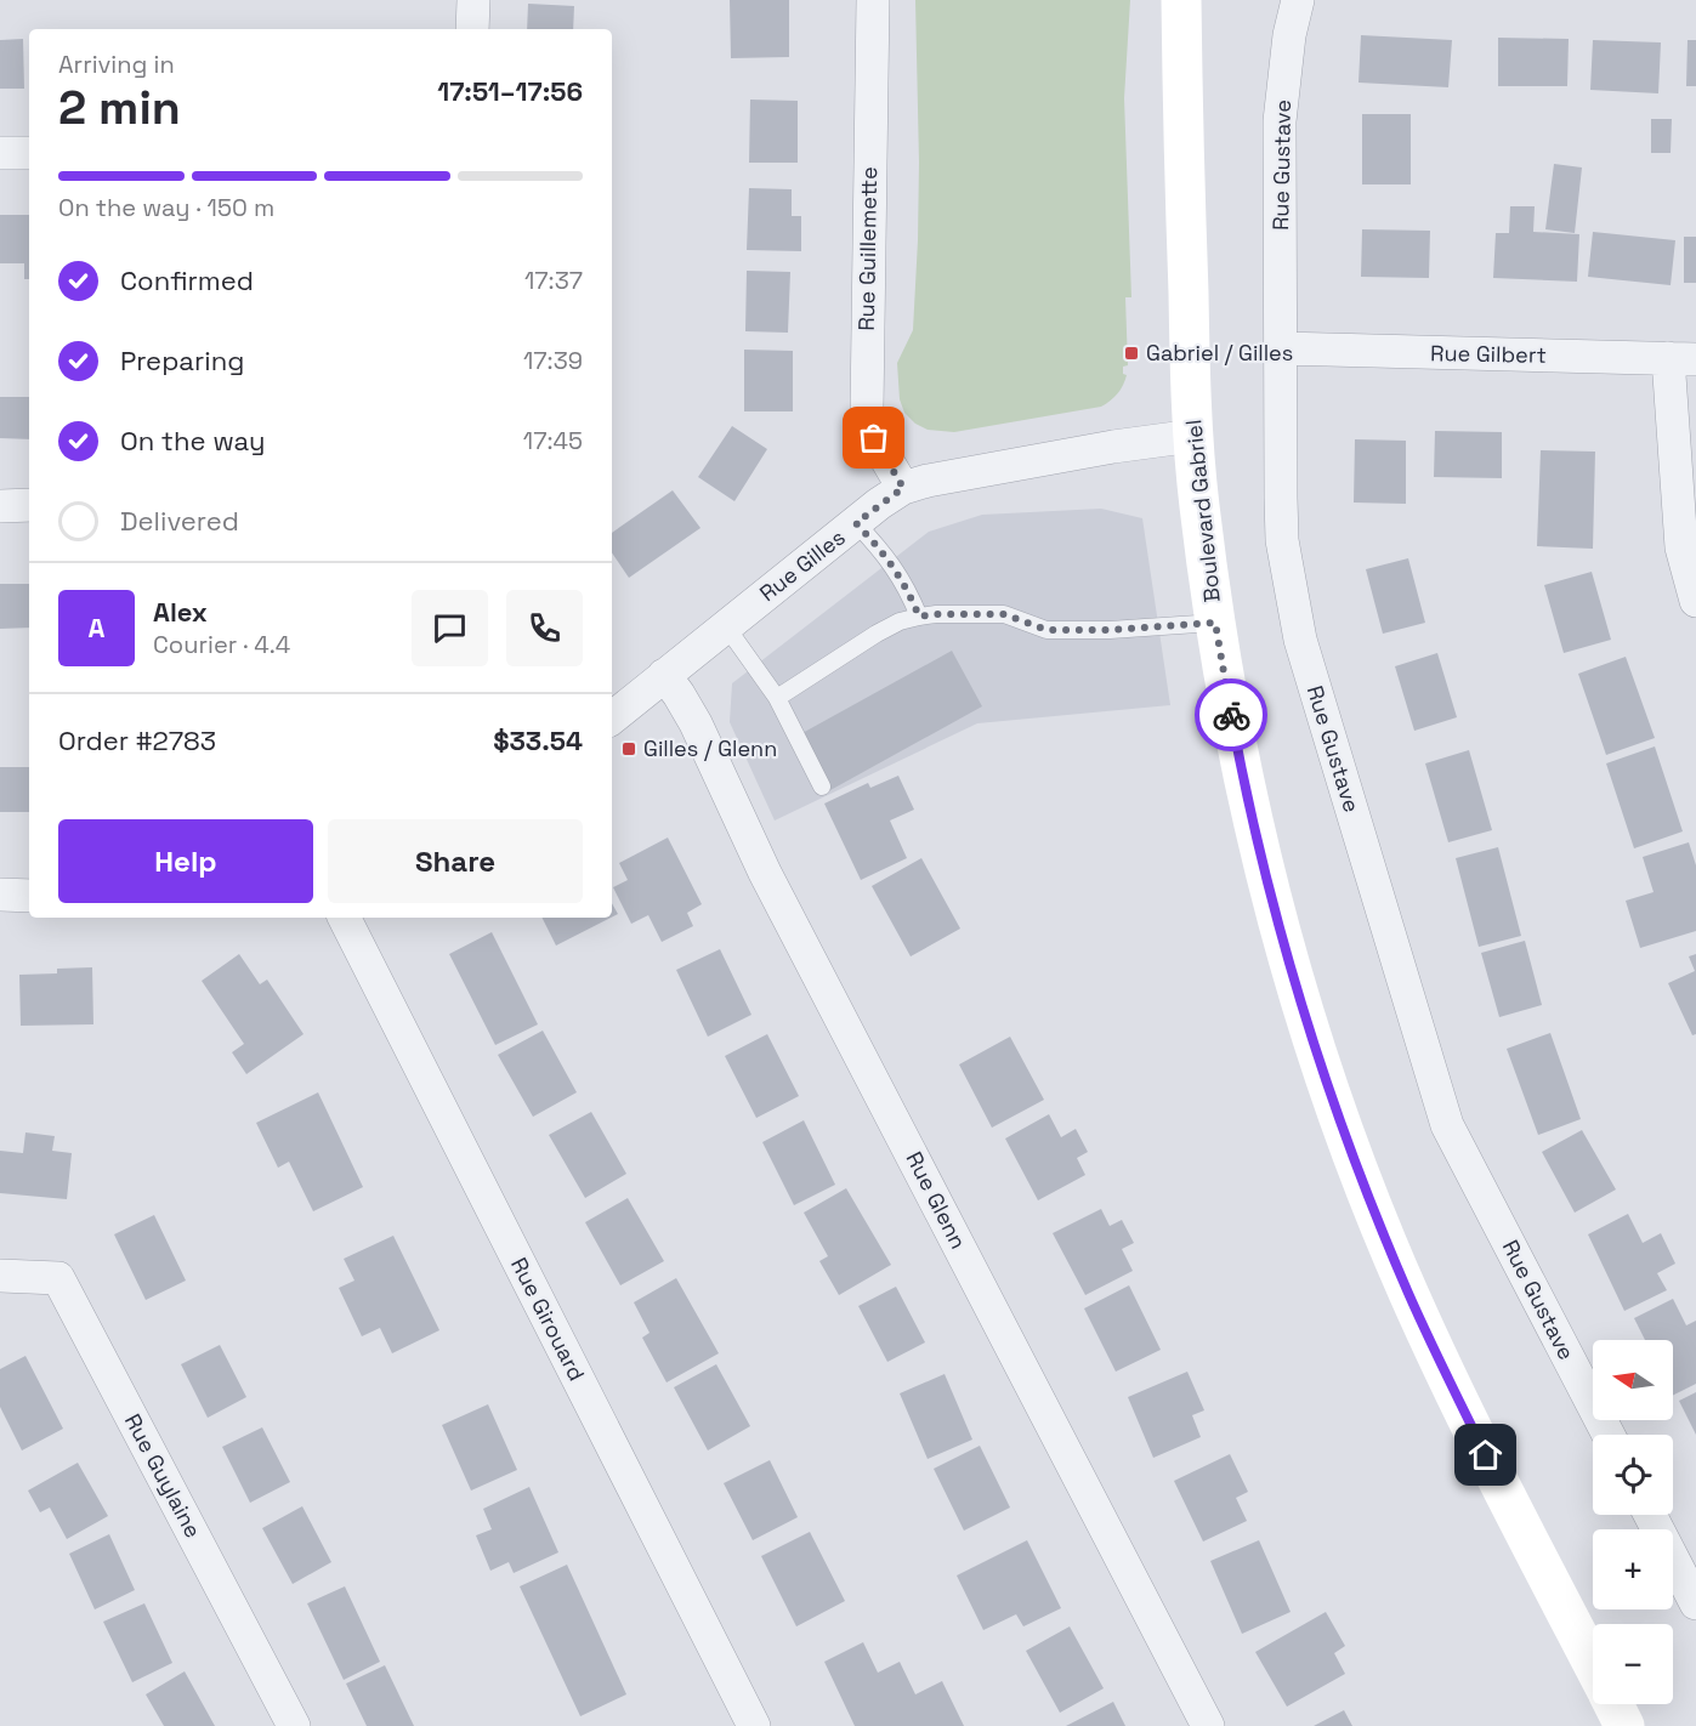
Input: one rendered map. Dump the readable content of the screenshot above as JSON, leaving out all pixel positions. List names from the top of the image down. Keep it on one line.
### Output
{"streets":{"street":["Rue Gustave","Rue Guillemette","Rue Gilbert","Boulevard Gabriel","Rue Gilles","Rue Glenn","Rue Girouard","Rue Guylaine"]},"crossings":[["Rue Gustave","Rue Gilbert"],["Rue Guillemette","Rue Gilles"],["Boulevard Gabriel","Rue Gilles"],["Rue Gilles","Rue Glenn"]],"places":{"transit":["Gabriel / Gilles","Gilles / Glenn"]},"north":"left","page":{"heading":["2 min","Arriving in","17:51–17:56"],"panel":["Alex","Courier · 4.4","Order #2783","$33.54"],"bar":"On the way · 150 m","list":[["Confirmed","17:37"],["Preparing","17:39"],["On the way","17:45"],"Delivered"],"round":"A","buttons":["Help","Share"],"map_buttons":["+","−"]}}
